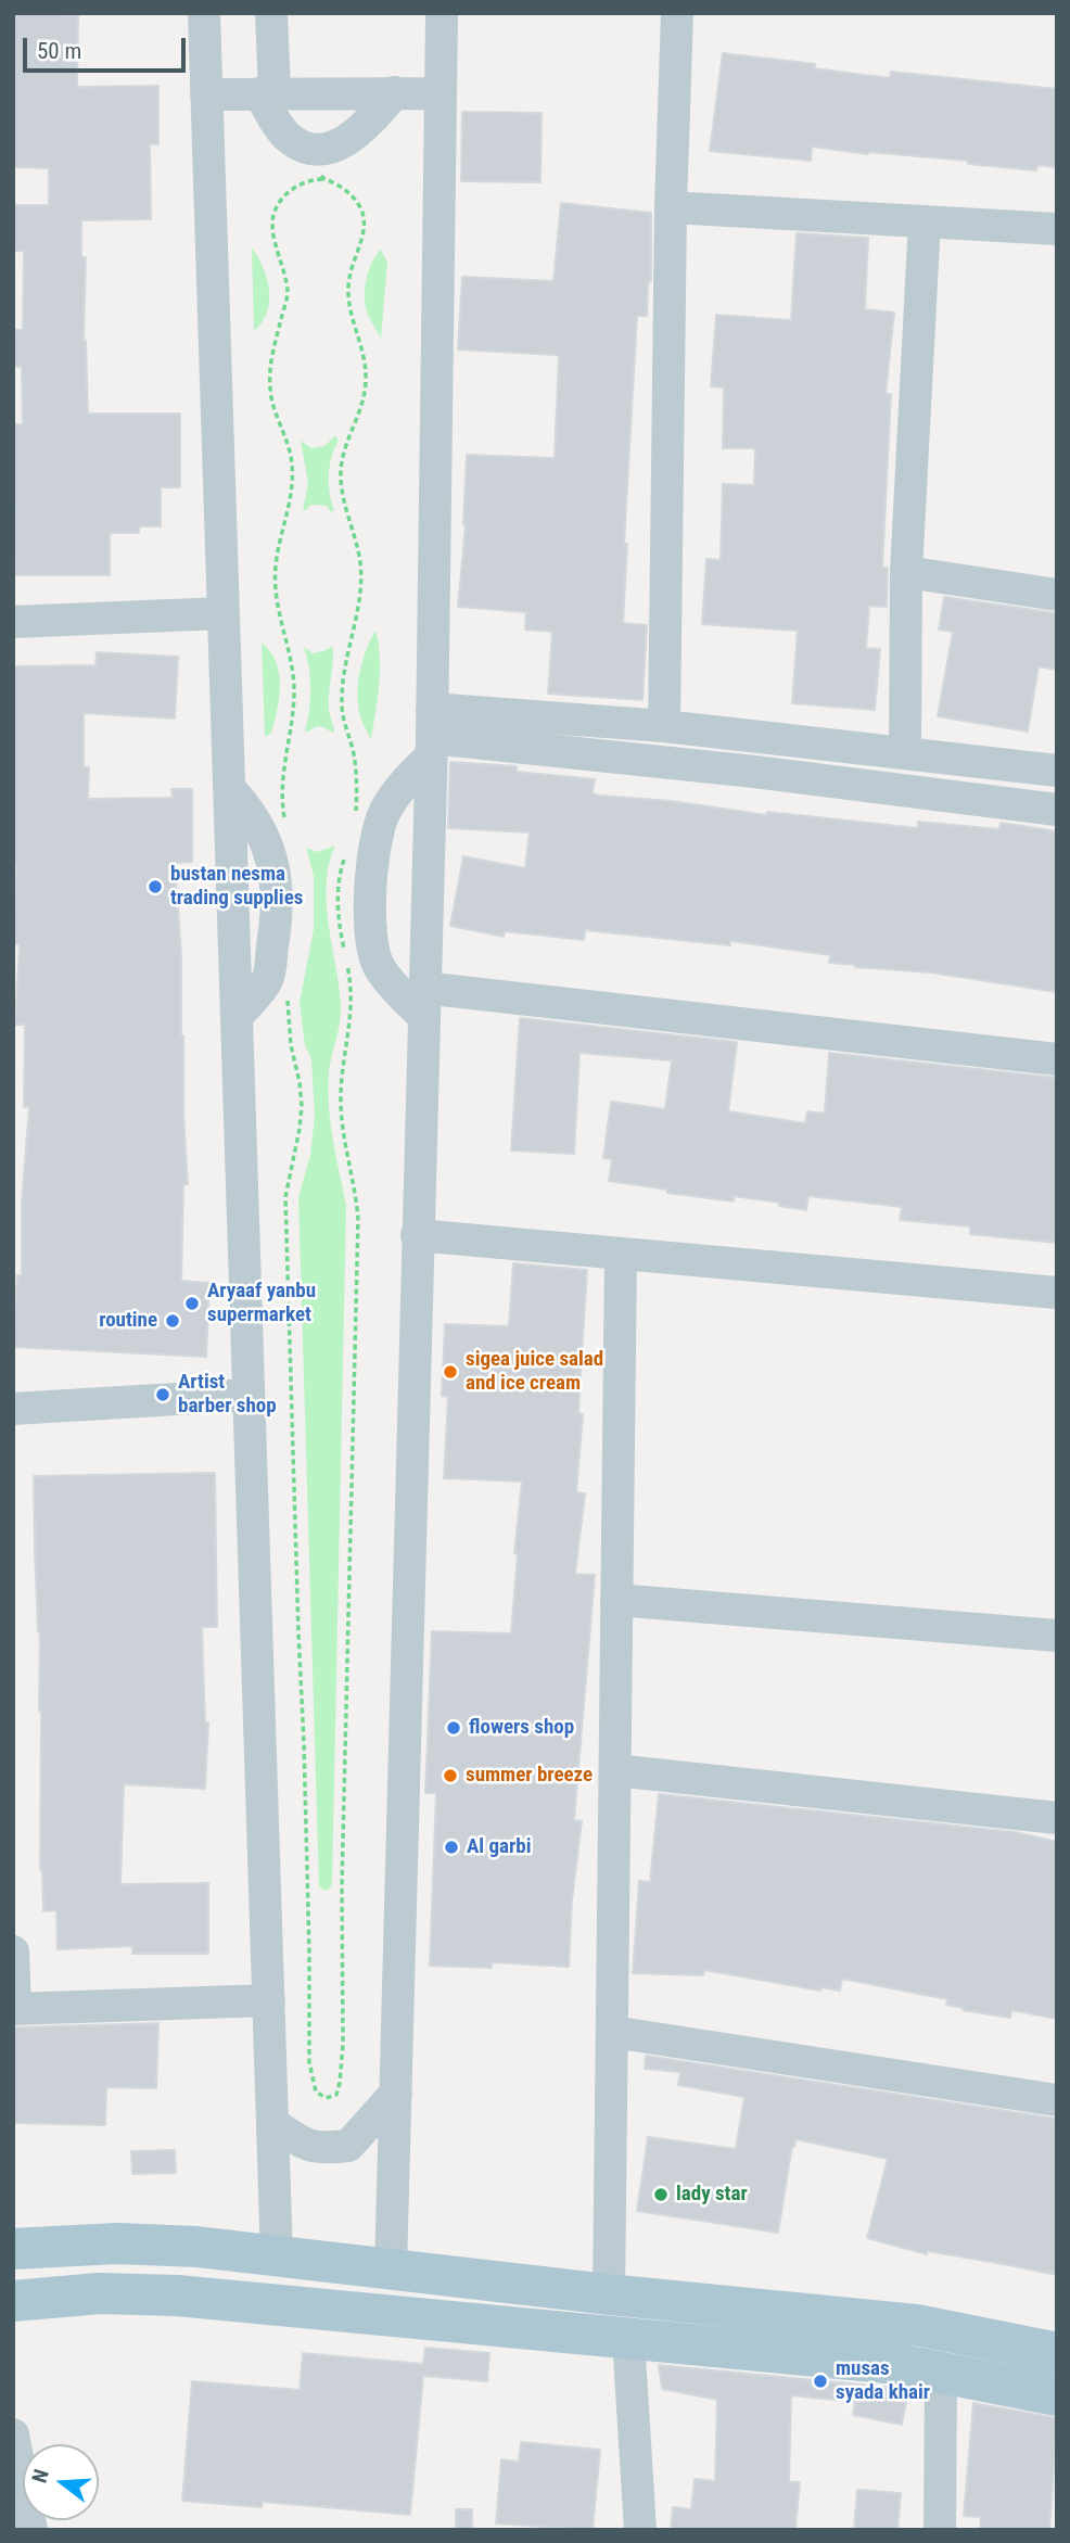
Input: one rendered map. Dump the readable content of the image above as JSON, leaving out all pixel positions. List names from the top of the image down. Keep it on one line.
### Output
{"places":["bustan nesma trading supplies","Aryaaf yanbu supermarket","routine","sigea juice salad and ice cream","Artist barber shop","flowers shop","summer breeze","Al garbi","lady star","musas syada khair"],"scale_bar":"50 m","north":"left"}
